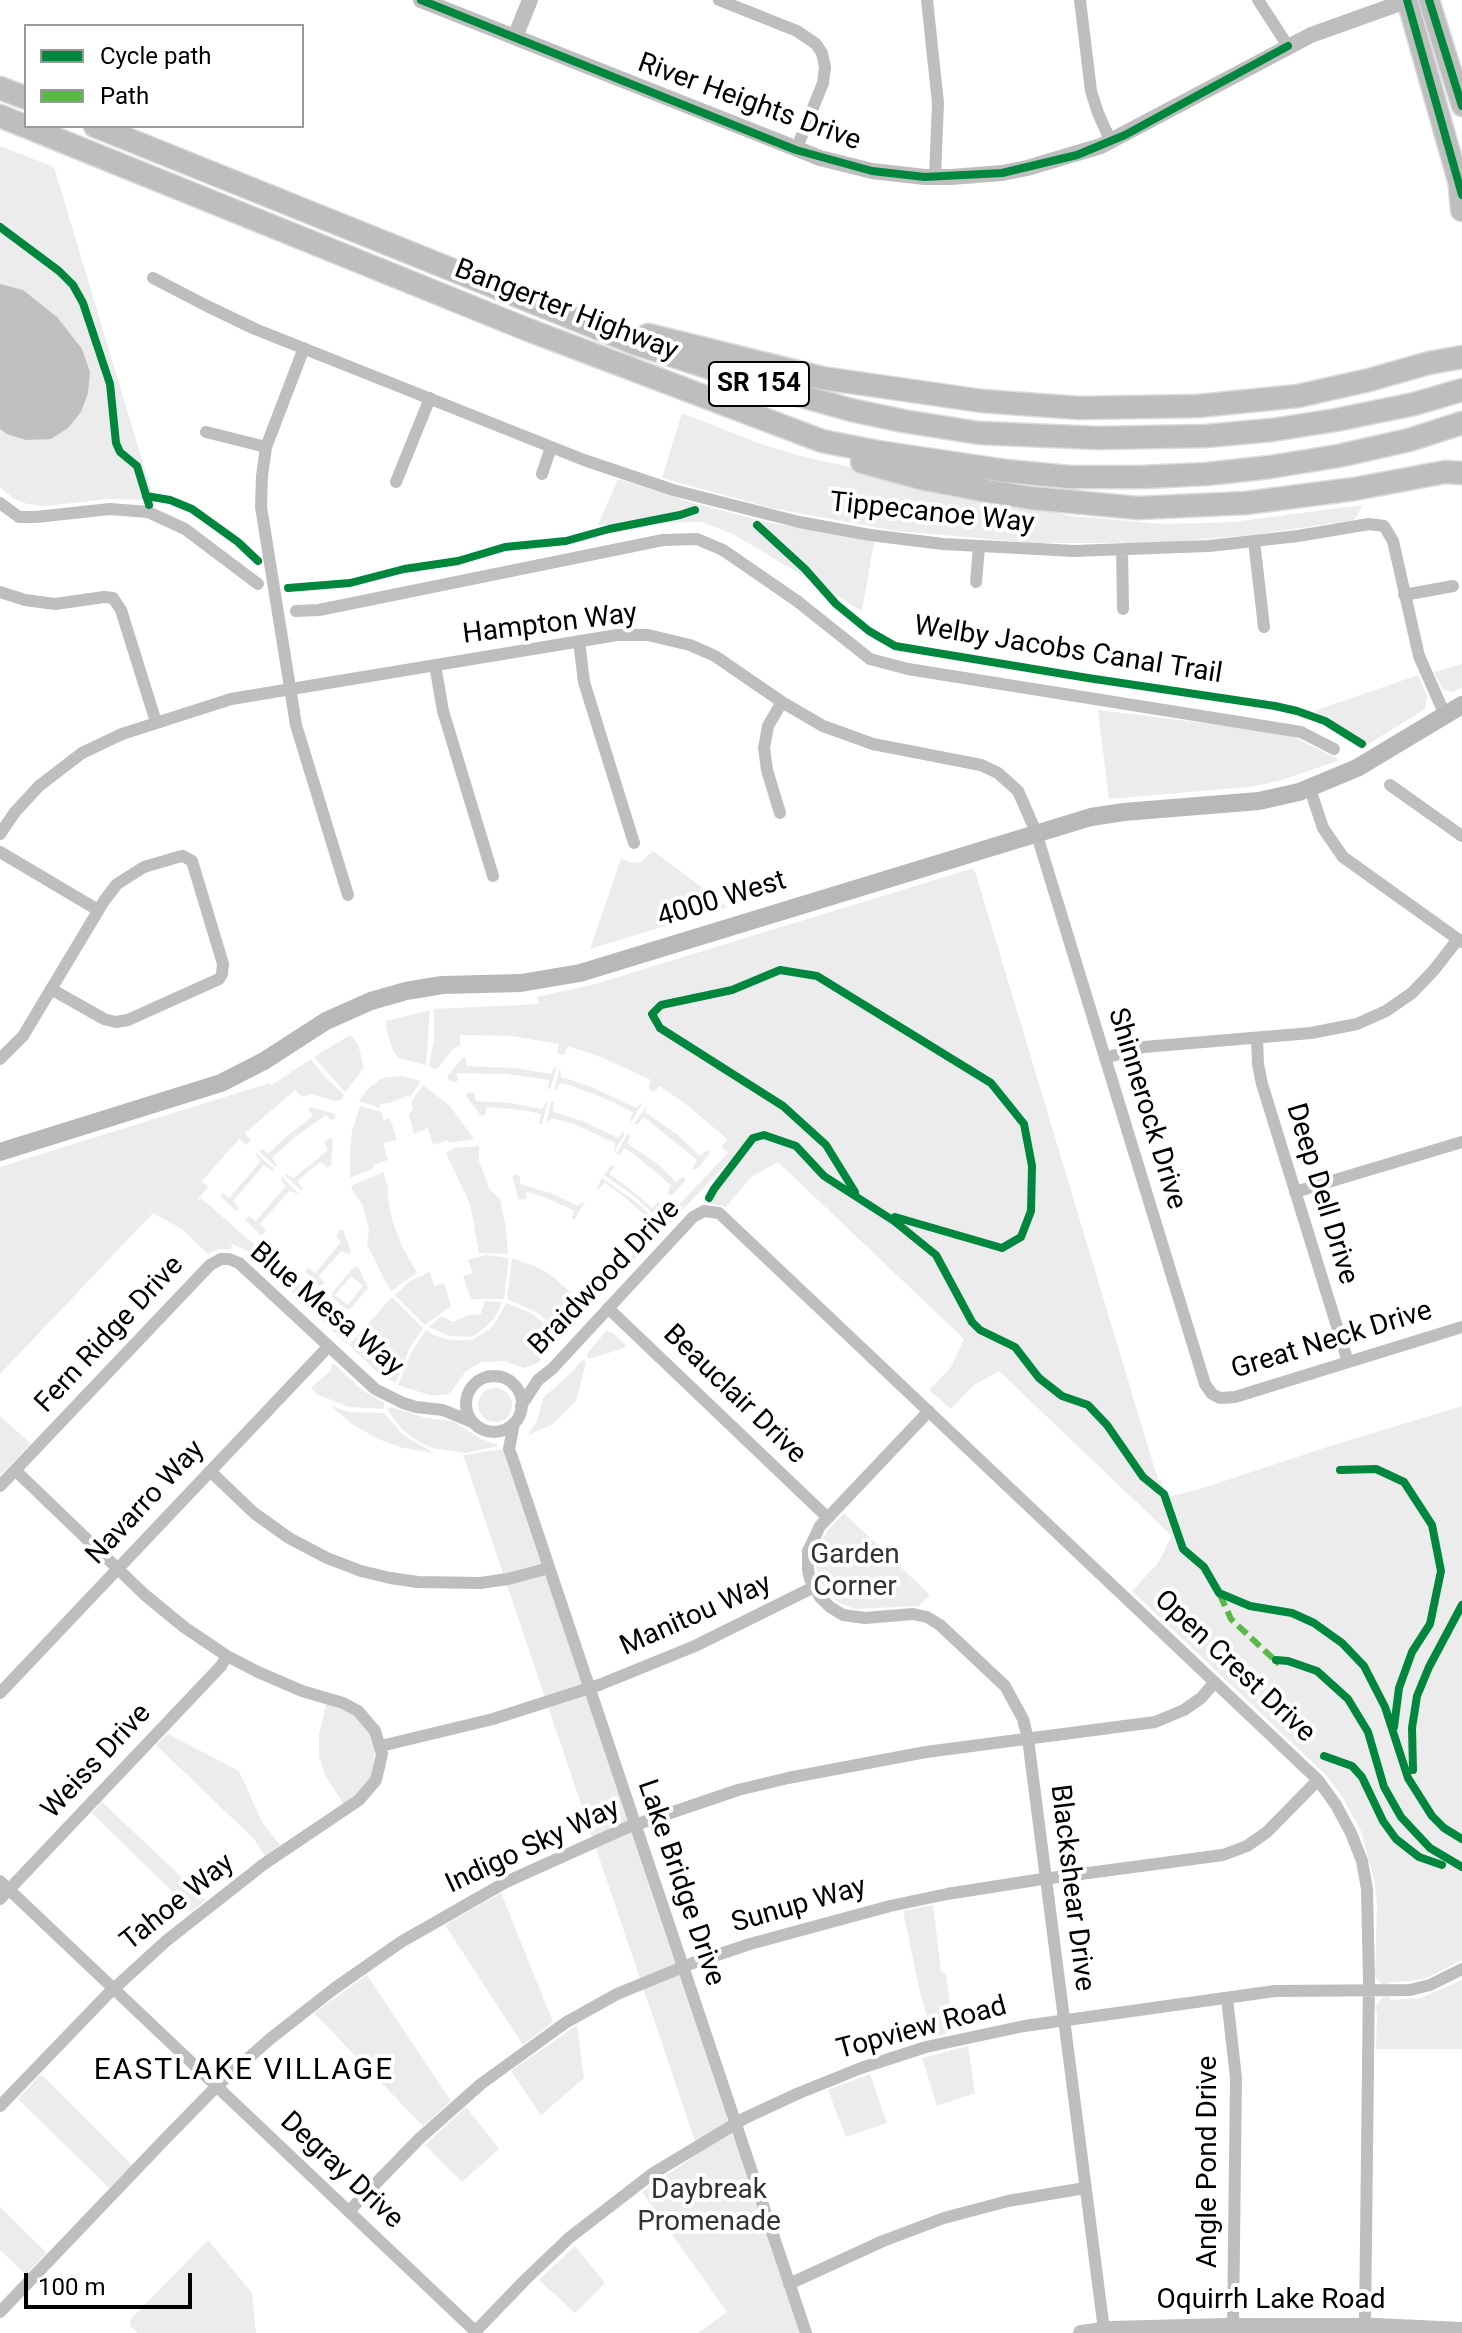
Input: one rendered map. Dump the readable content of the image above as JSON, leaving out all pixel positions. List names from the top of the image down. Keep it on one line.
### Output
{"streets":{"highway":["Bangerter Highway","SR 154"],"main road":["4000 West"],"street":["River Heights Drive","Tippecanoe Way","Hampton Way","Shinnerock Drive","Deep Dell Drive","Braidwood Drive","Blue Mesa Way","Fern Ridge Drive","Great Neck Drive","Beauclair Drive","Navarro Way","Manitou Way","Open Crest Drive","Weiss Drive","Indigo Sky Way","Lake Bridge Drive","Blackshear Drive","Tahoe Way","Sunup Way","Topview Road","Angle Pond Drive","Degray Drive","Oquirrh Lake Road"],"cycle path":["Welby Jacobs Canal Trail"]},"crossings":[["Tippecanoe Way","4000 West"],["Hampton Way","4000 West"],["Hampton Way","Shinnerock Drive"],["4000 West","Shinnerock Drive"],["Shinnerock Drive","Great Neck Drive"],["Deep Dell Drive","Great Neck Drive"],["Braidwood Drive","Blue Mesa Way"],["Braidwood Drive","Beauclair Drive"],["Braidwood Drive","Open Crest Drive"],["Braidwood Drive","Lake Bridge Drive"],["Blue Mesa Way","Fern Ridge Drive"],["Blue Mesa Way","Navarro Way"],["Blue Mesa Way","Lake Bridge Drive"],["Beauclair Drive","Manitou Way"],["Manitou Way","Open Crest Drive"],["Manitou Way","Lake Bridge Drive"],["Manitou Way","Blackshear Drive"],["Manitou Way","Tahoe Way"],["Open Crest Drive","Indigo Sky Way"],["Open Crest Drive","Sunup Way"],["Open Crest Drive","Topview Road"],["Open Crest Drive","Oquirrh Lake Road"],["Weiss Drive","Degray Drive"],["Indigo Sky Way","Lake Bridge Drive"],["Indigo Sky Way","Blackshear Drive"],["Indigo Sky Way","Degray Drive"],["Lake Bridge Drive","Sunup Way"],["Lake Bridge Drive","Topview Road"],["Blackshear Drive","Sunup Way"],["Blackshear Drive","Topview Road"],["Blackshear Drive","Oquirrh Lake Road"],["Tahoe Way","Degray Drive"],["Sunup Way","Degray Drive"],["Topview Road","Angle Pond Drive"],["Topview Road","Degray Drive"],["Angle Pond Drive","Oquirrh Lake Road"]],"districts":["EASTLAKE VILLAGE"],"parks":["Garden Corner","Daybreak Promenade"],"legend":["Cycle path","Path"],"scale_bar":"100 m"}
